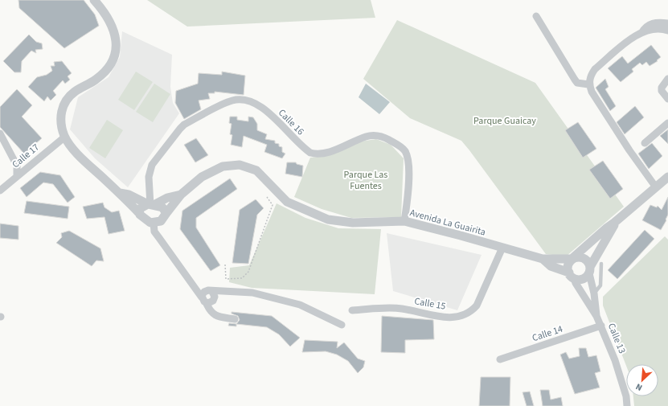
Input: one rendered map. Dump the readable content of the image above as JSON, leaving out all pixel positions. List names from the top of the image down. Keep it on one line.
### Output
{"streets":{"street":["Calle 16","Calle 17","Avenida La Guairita","Calle 15","Calle 14","Calle 13"]},"crossings":[["Calle 16","Avenida La Guairita"],["Avenida La Guairita","Calle 15"],["Avenida La Guairita","Calle 13"],["Calle 14","Calle 13"]],"parks":["Parque Guaicay","Parque Las Fuentes"],"north":"bottom left"}
